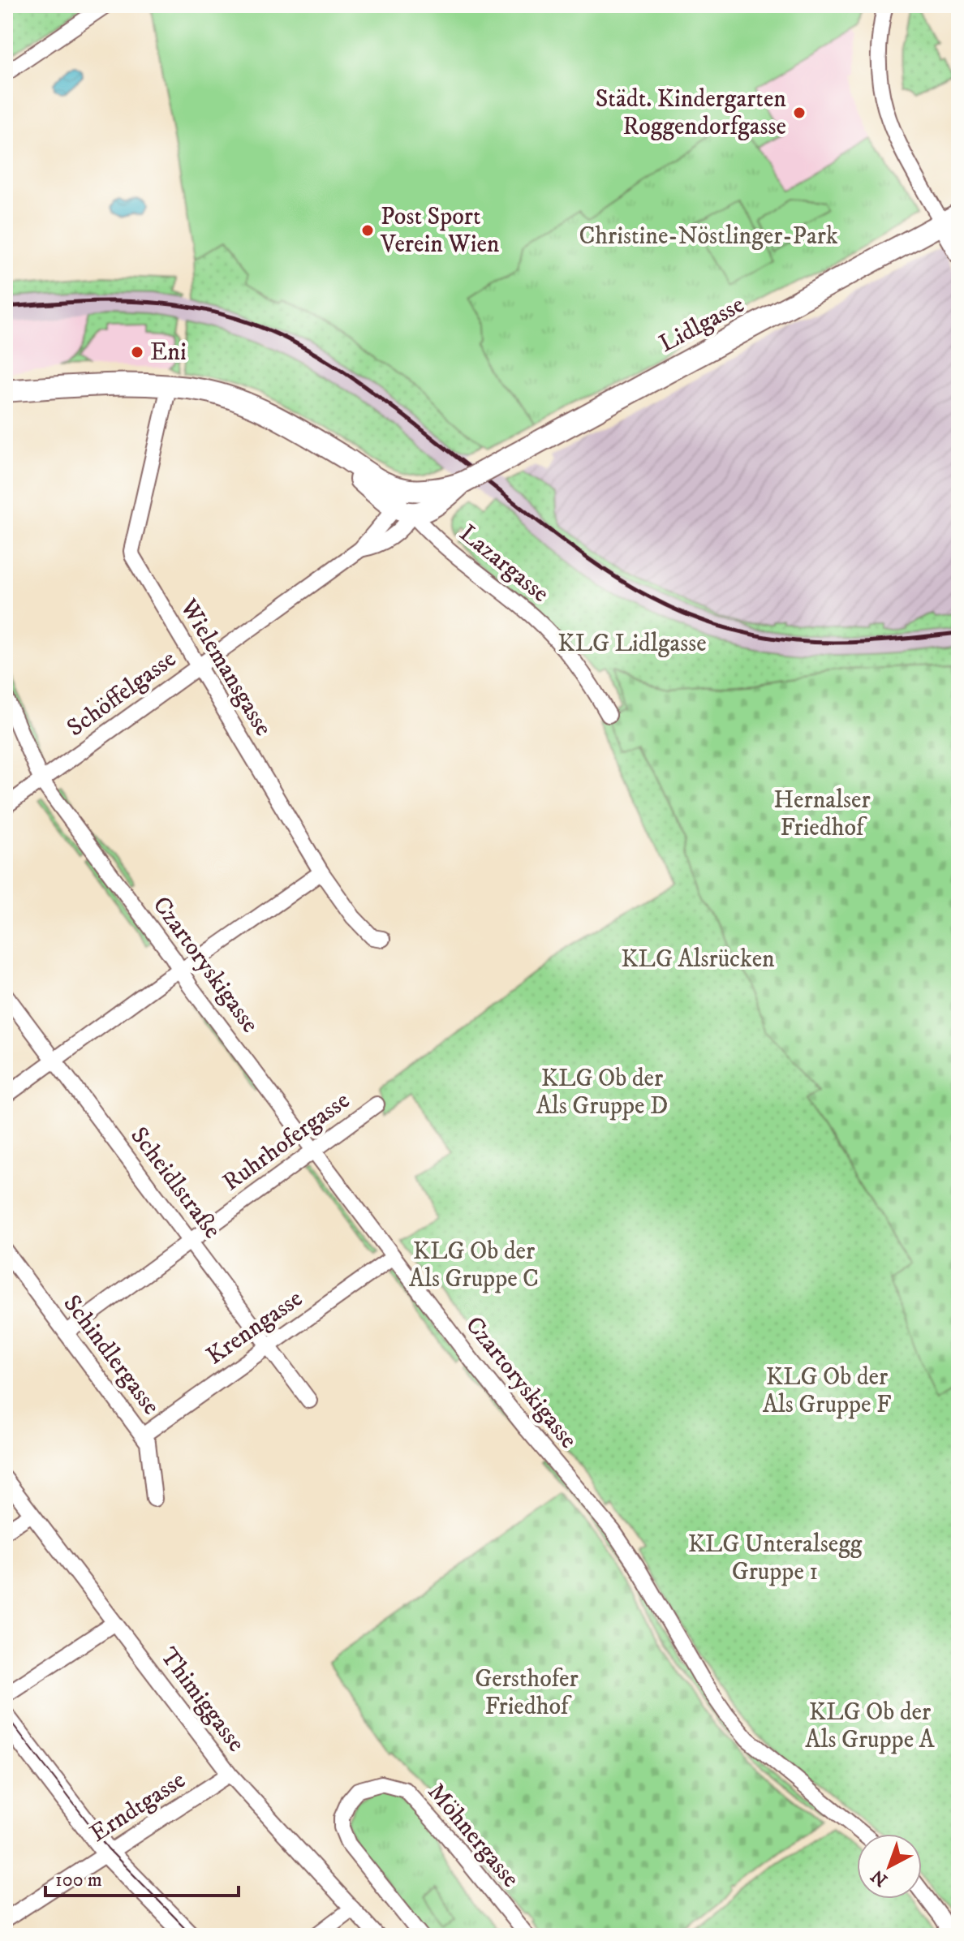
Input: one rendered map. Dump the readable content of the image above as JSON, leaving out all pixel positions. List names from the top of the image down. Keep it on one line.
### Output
{"streets":{"main road":["Lidlgasse"],"street":["Lazargasse","Wielemansgasse","Schöffelgasse","Czartoryskigasse","Ruhrhofergasse","Scheidlstraße","Krenngasse","Schindlergasse","Thimiggasse","Erndtgasse","Möhnergasse"]},"crossings":[["Lazargasse","Schöffelgasse"],["Wielemansgasse","Schöffelgasse"],["Schöffelgasse","Czartoryskigasse"],["Czartoryskigasse","Ruhrhofergasse"],["Czartoryskigasse","Krenngasse"],["Ruhrhofergasse","Scheidlstraße"],["Ruhrhofergasse","Schindlergasse"],["Scheidlstraße","Krenngasse"],["Krenngasse","Schindlergasse"],["Thimiggasse","Erndtgasse"]],"parks":["Christine-Nöstlinger-Park","KLG Lidlgasse","Hernalser Friedhof","KLG Alsrücken","KLG Ob der Als Gruppe D","KLG Ob der Als Gruppe C","KLG Ob der Als Gruppe F","KLG Unteralsegg Gruppe 1","Gersthofer Friedhof","KLG Ob der Als Gruppe A"],"places":["Städt. Kindergarten Roggendorfgasse","Post Sport Verein Wien","Eni"],"scale_bar":"100 m","north":"bottom left"}
